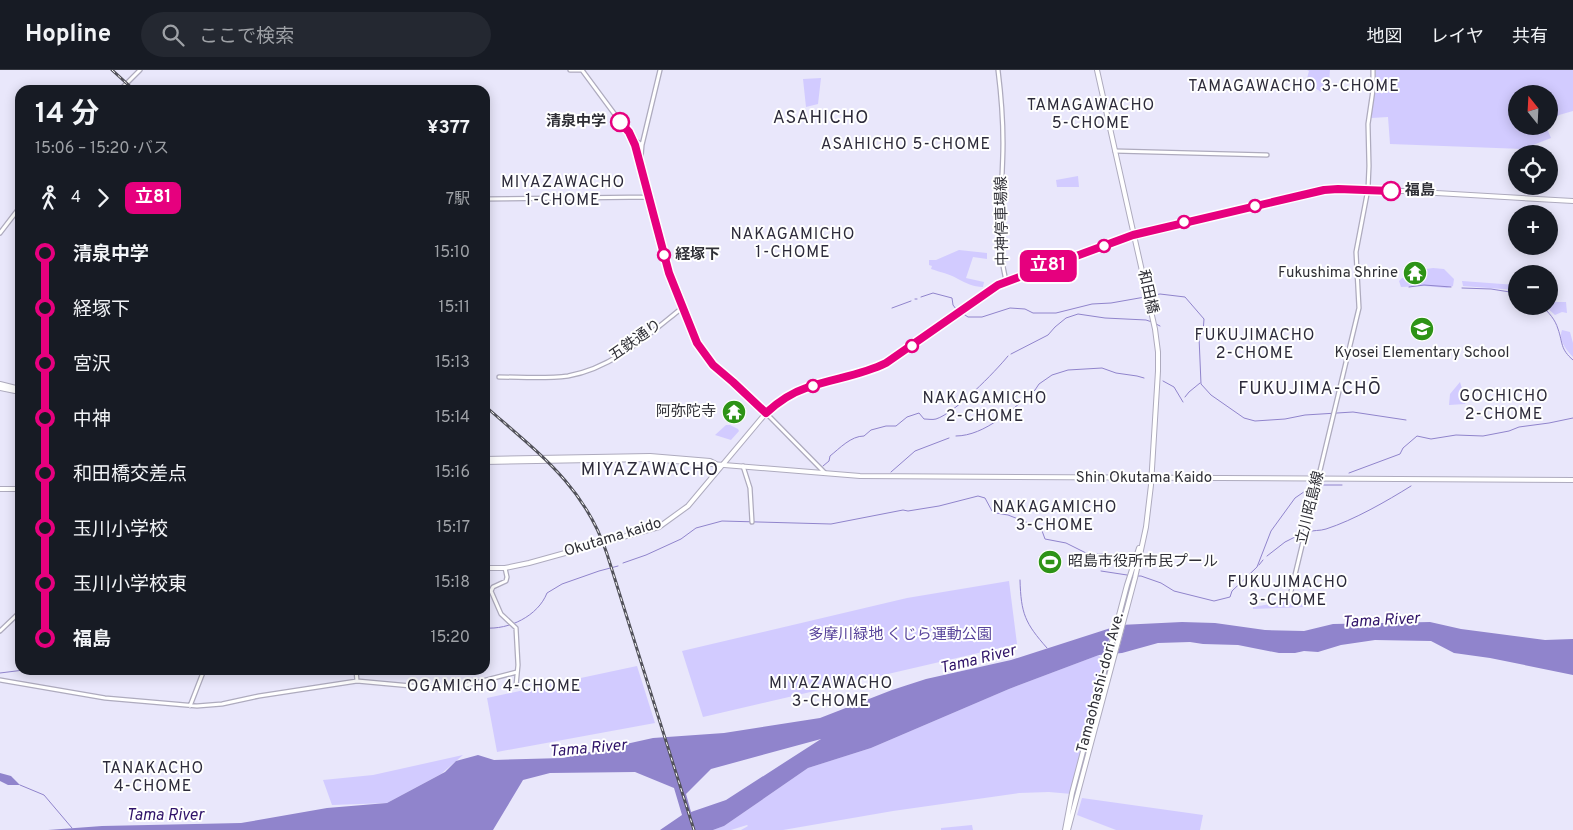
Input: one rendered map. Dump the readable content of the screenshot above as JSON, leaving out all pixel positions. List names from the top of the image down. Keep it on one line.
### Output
{"streets":{"main road":["和田橋","Shin Okutama Kaido","Okutama kaido","Tamaohashi-dori Ave."],"street":["中神停車場線","五鉄通り","立川昭島線"]},"crossings":[["中神停車場線","Okutama kaido"],["和田橋","Okutama kaido"],["和田橋","Tamaohashi-dori Ave."],["Shin Okutama Kaido","立川昭島線"],["Shin Okutama Kaido","Okutama kaido"],["Shin Okutama Kaido","Tamaohashi-dori Ave."],["立川昭島線","Okutama kaido"]],"districts":["TAMAGAWACHO 3-CHOME","TAMAGAWACHO 5-CHOME","ASAHICHO","ASAHICHO 5-CHOME","MIYAZAWACHO 1-CHOME","NAKAGAMICHO 1-CHOME","FUKUJIMACHO 2-CHOME","FUKUJIMA-CHŌ","GOCHICHO 2-CHOME","NAKAGAMICHO 2-CHOME","MIYAZAWACHO","NAKAGAMICHO 3-CHOME","FUKUJIMACHO 3-CHOME","MIYAZAWACHO 3-CHOME","OGAMICHO 4-CHOME","TANAKACHO 4-CHOME"],"water":["Tama River"],"parks":["多摩川緑地 くじら運動公園"],"places":{"other":["清泉中学","福島","経塚下"],"temple":["Fukushima Shrine","阿弥陀寺"],"school or university":["Kyosei Elementary School"],"sports":["昭島市役所市民プール"]},"lines":["bus line 立81"],"north":"top","page":{"header":"Hopline","search":"ここで検索","nav":["地図","レイヤ","共有"],"on_map":"立81","map_buttons":["+","−"],"heading":["14 分","15:06 – 15:20 · バス","¥377"],"legs":["4","立81","7駅"],"list":[{"name":"清泉中学","value":"15:10"},{"name":"経塚下","value":"15:11"},{"name":"宮沢","value":"15:13"},{"name":"中神","value":"15:14"},{"name":"和田橋交差点","value":"15:16"},{"name":"玉川小学校","value":"15:17"},{"name":"玉川小学校東","value":"15:18"},{"name":"福島","value":"15:20"}]}}
